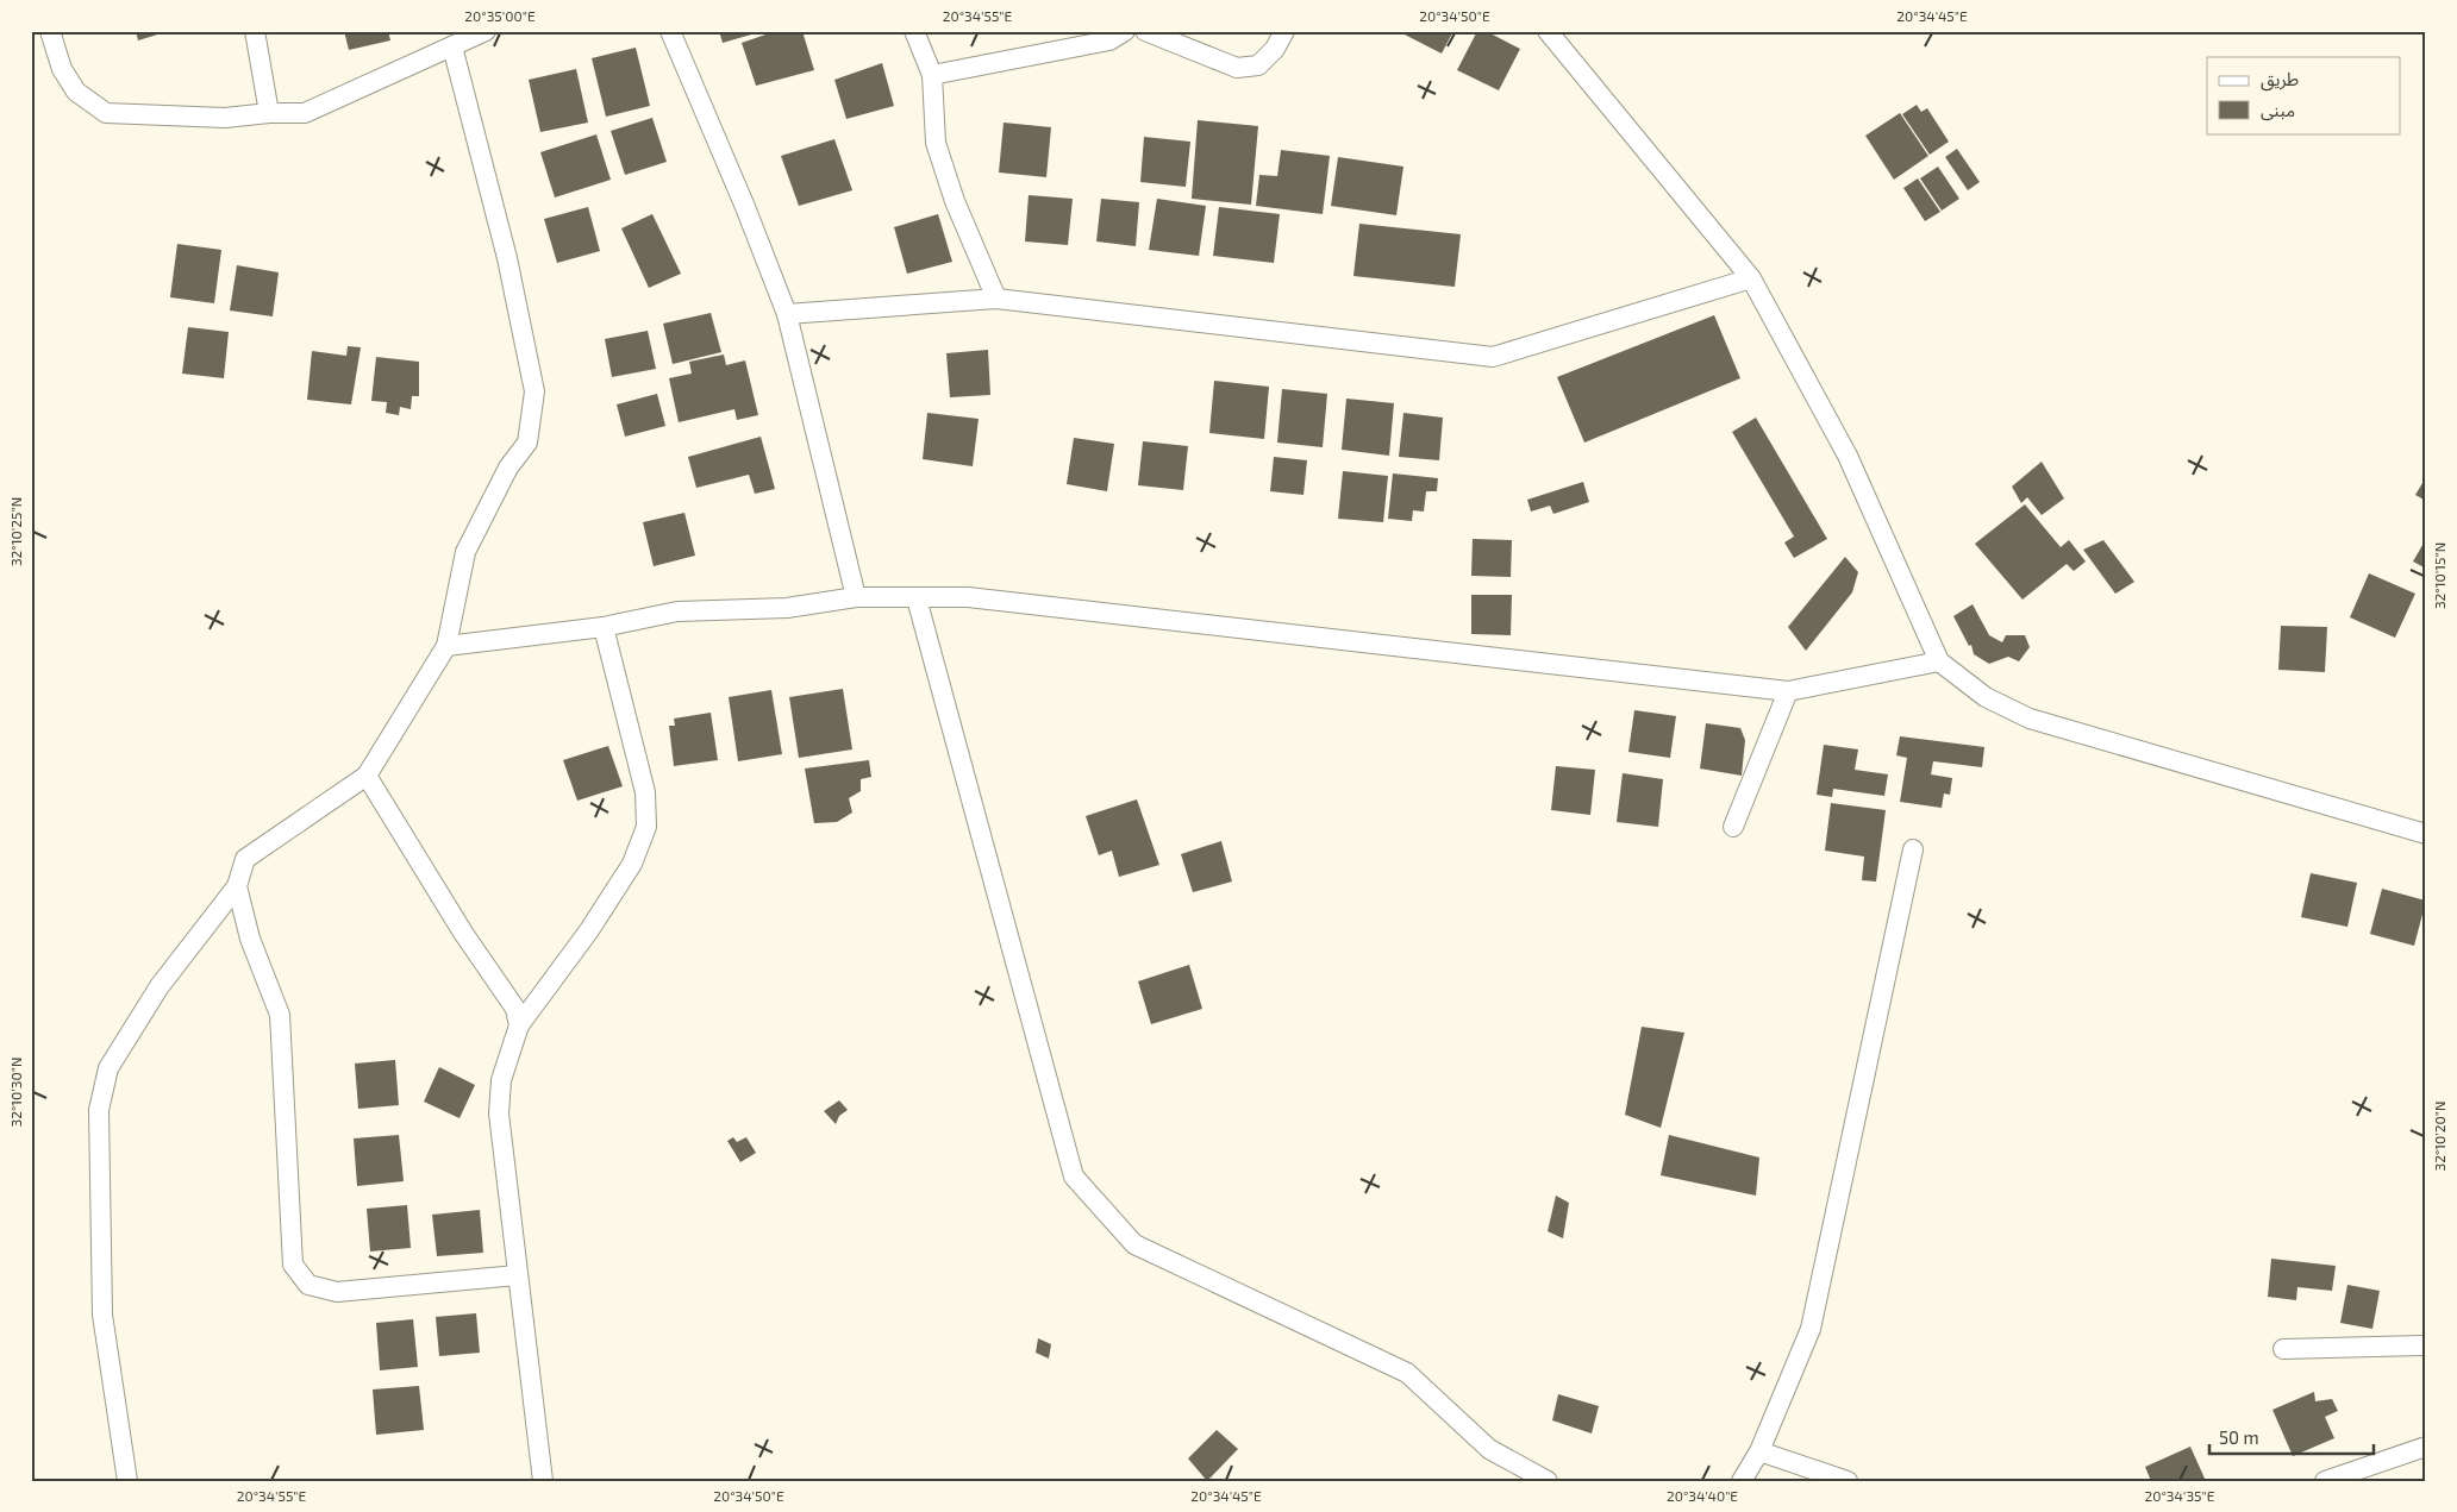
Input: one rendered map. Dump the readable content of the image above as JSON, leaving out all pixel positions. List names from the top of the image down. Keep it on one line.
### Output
{"legend":["طريق","مبنى"],"scale_bar":"50 m","coordinates":["20°35'00\"E","20°34'55\"E","20°34'50\"E","20°34'45\"E","32°10'25\"N","32°10'15\"N","32°10'30\"N","32°10'20\"N","20°34'40\"E","20°34'35\"E"]}
